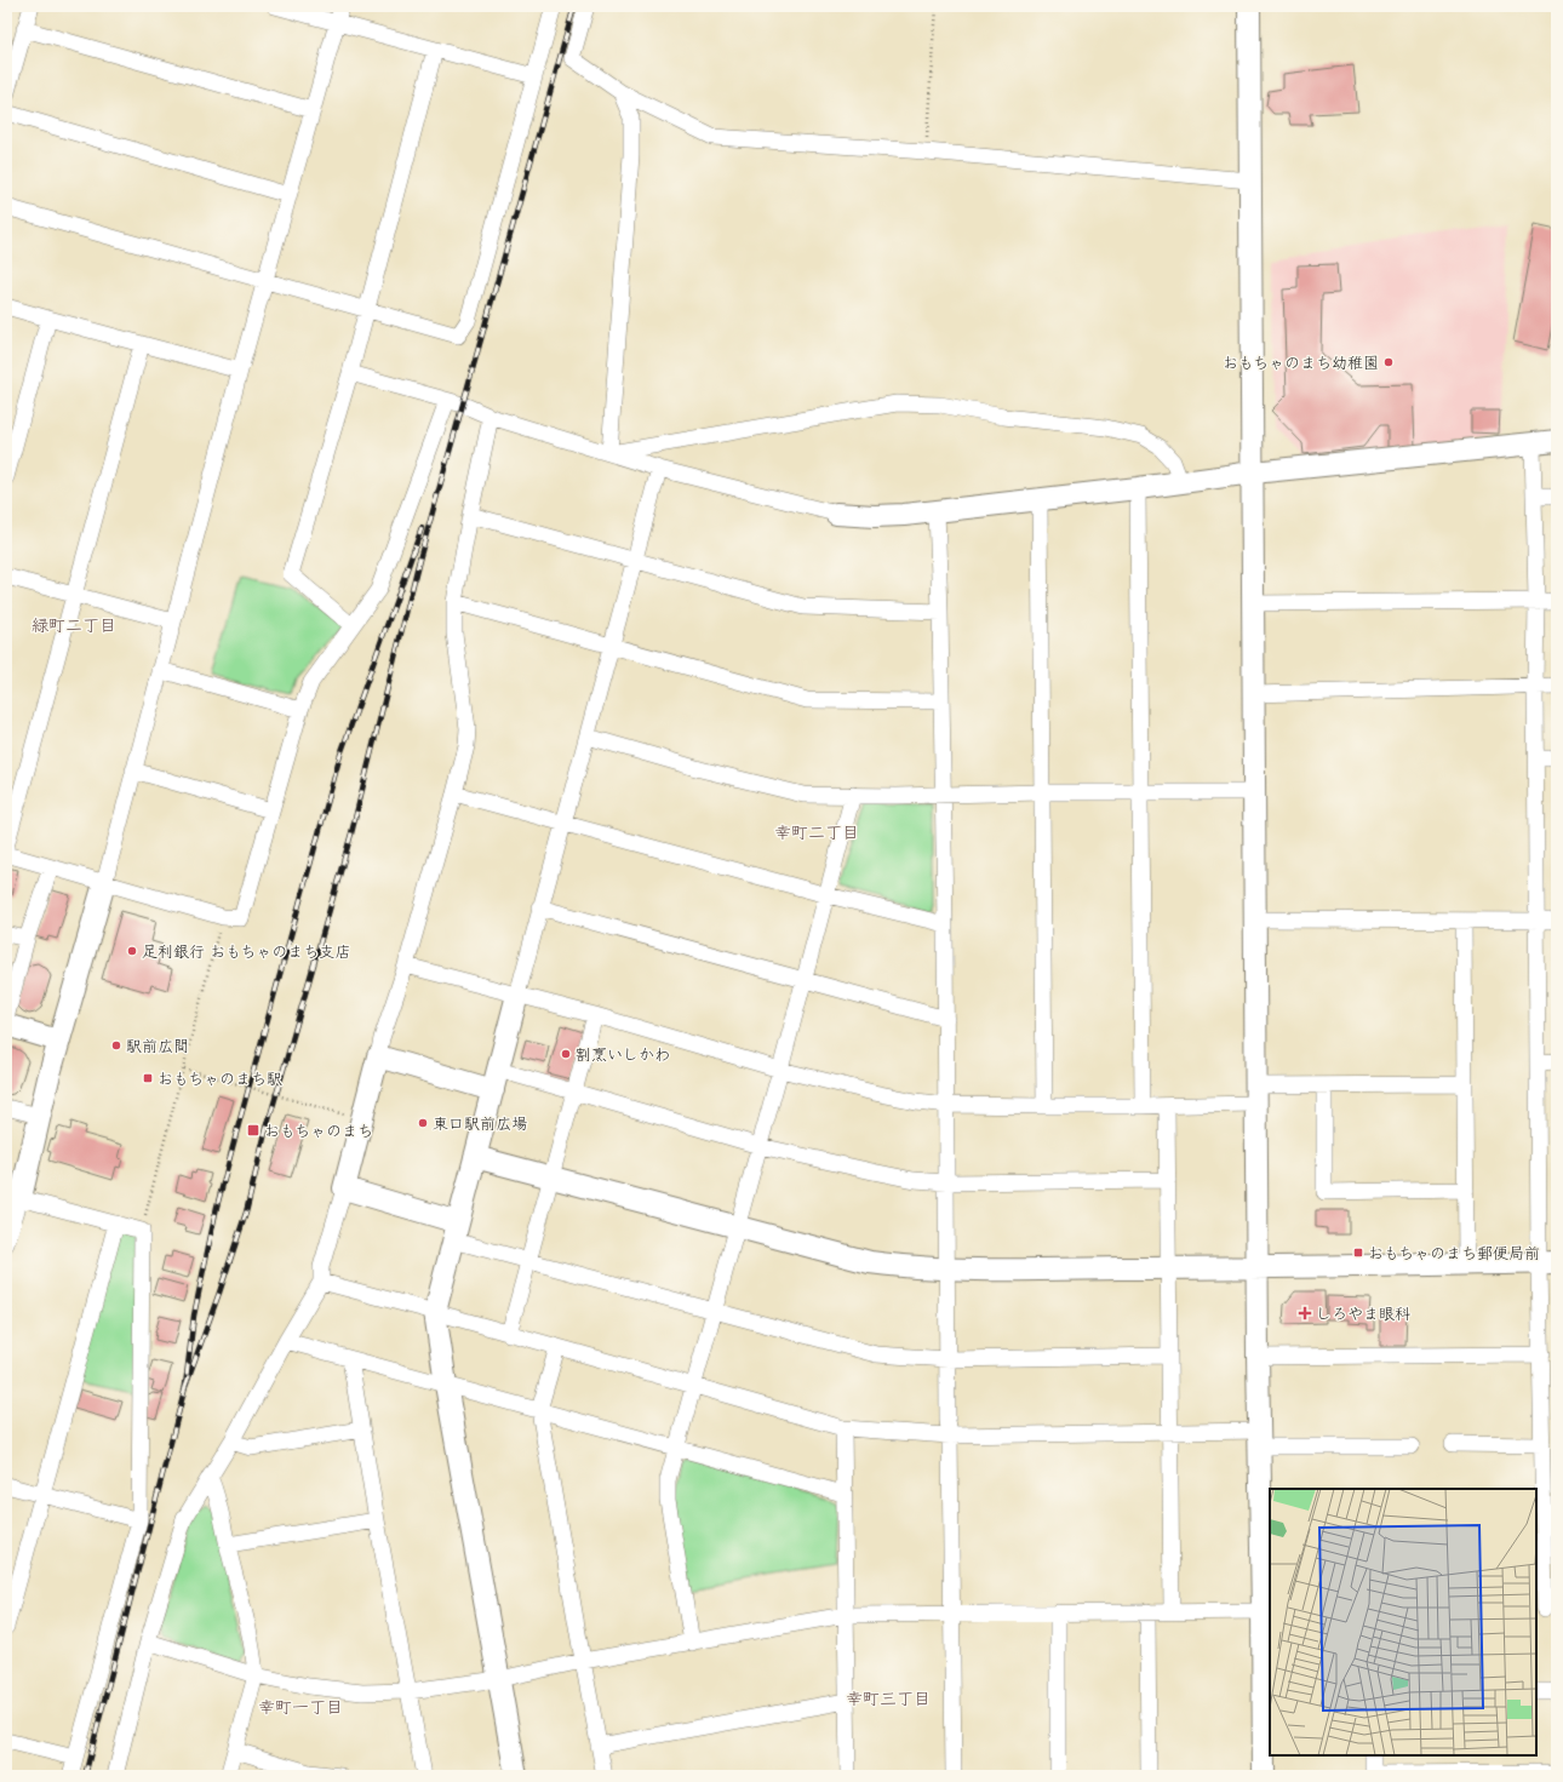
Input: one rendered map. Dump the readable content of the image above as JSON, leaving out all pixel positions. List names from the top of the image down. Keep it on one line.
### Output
{"districts":["緑町二丁目","幸町二丁目","幸町三丁目","幸町一丁目"],"places":{"other":["おもちゃのまち幼稚園","足利銀行 おもちゃのまち支店","駅前広間","割烹いしかわ","東口駅前広場"],"transit":["おもちゃのまち駅","おもちゃのまち","おもちゃのまち郵便局前"],"health":["しろやま眼科"]}}
